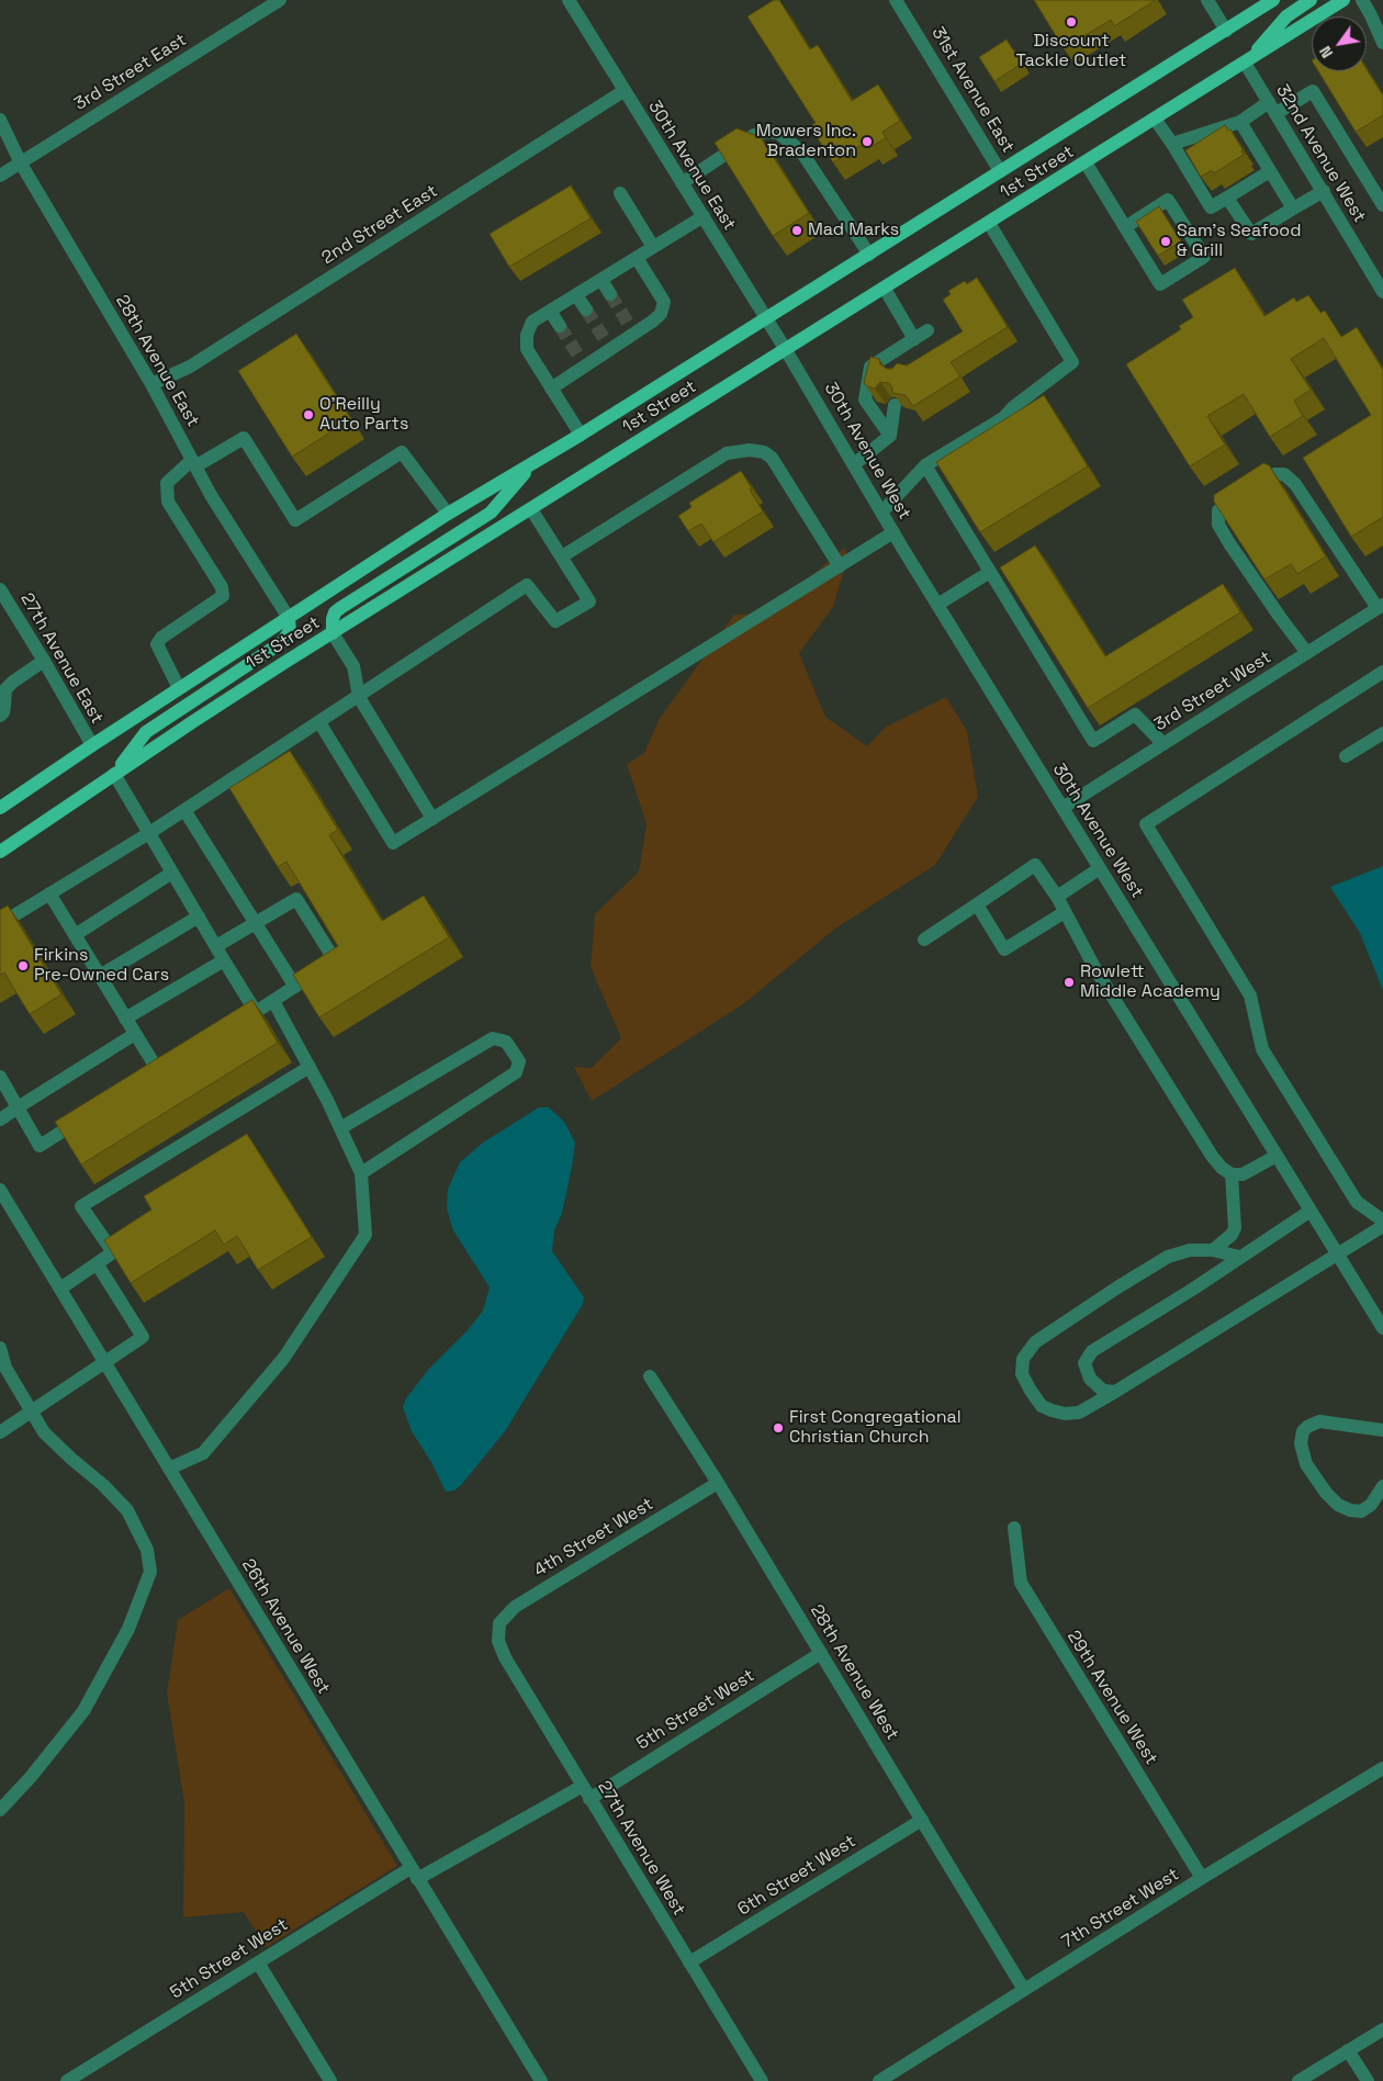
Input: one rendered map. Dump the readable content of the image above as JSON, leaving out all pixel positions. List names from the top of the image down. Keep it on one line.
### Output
{"streets":{"main road":["1st Street"],"street":["3rd Street East","31st Avenue East","32nd Avenue West","30th Avenue East","2nd Street East","28th Avenue East","30th Avenue West","27th Avenue East","3rd Street West","4th Street West","26th Avenue West","28th Avenue West","29th Avenue West","5th Street West","27th Avenue West","6th Street West","7th Street West"]},"crossings":[["3rd Street East","28th Avenue East"],["31st Avenue East","1st Street"],["32nd Avenue West","1st Street"],["30th Avenue East","1st Street"],["30th Avenue East","2nd Street East"],["30th Avenue East","30th Avenue West"],["1st Street","28th Avenue East"],["1st Street","30th Avenue West"],["1st Street","27th Avenue East"],["2nd Street East","28th Avenue East"],["30th Avenue West","3rd Street West"],["4th Street West","28th Avenue West"],["4th Street West","27th Avenue West"],["26th Avenue West","5th Street West"],["28th Avenue West","5th Street West"],["28th Avenue West","6th Street West"],["28th Avenue West","7th Street West"],["29th Avenue West","7th Street West"],["5th Street West","27th Avenue West"],["27th Avenue West","6th Street West"]],"places":["Discount Tackle Outlet","Mowers Inc. Bradenton","Mad Marks","Sam's Seafood & Grill","O'Reilly Auto Parts","Firkins Pre-Owned Cars","Rowlett Middle Academy","First Congregational Christian Church"],"north":"bottom left"}
